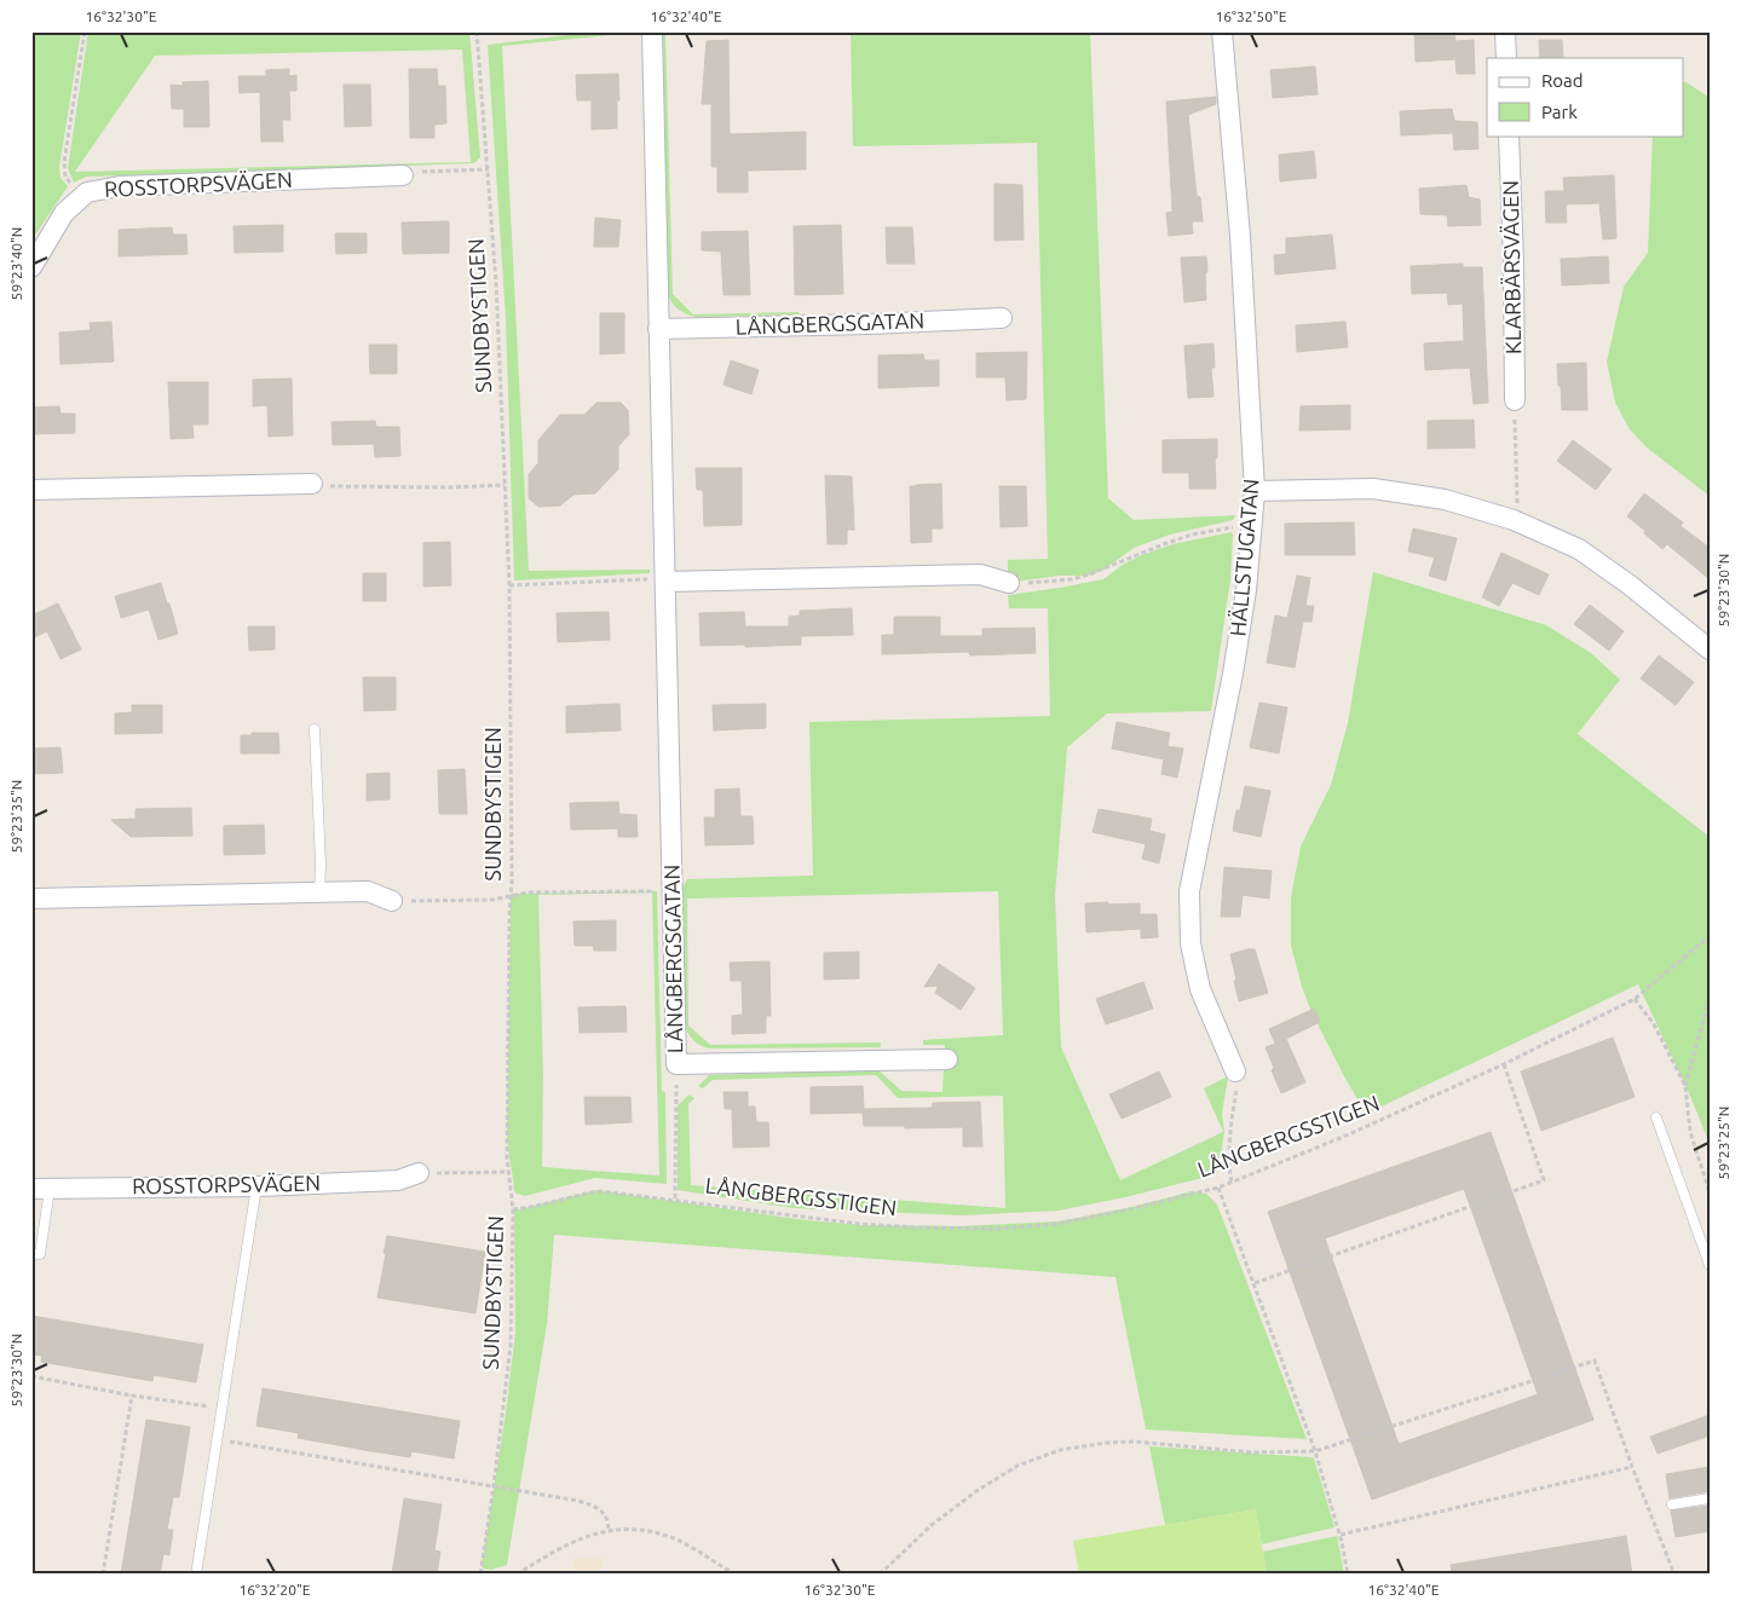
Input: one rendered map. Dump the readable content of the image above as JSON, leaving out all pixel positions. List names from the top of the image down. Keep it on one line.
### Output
{"streets":{"street":["ROSSTORPSVÄGEN","KLARBÄRSVÄGEN","LÅNGBERGSGATAN","HÄLLSTUGATAN"],"path":["SUNDBYSTIGEN","LÅNGBERGSSTIGEN"]},"crossings":[["SUNDBYSTIGEN","LÅNGBERGSSTIGEN"]],"legend":["Road","Park"],"coordinates":["16°32'30\"E","16°32'40\"E","16°32'50\"E","59°23'40\"N","59°23'30\"N","59°23'35\"N","59°23'25\"N","16°32'20\"E"]}
